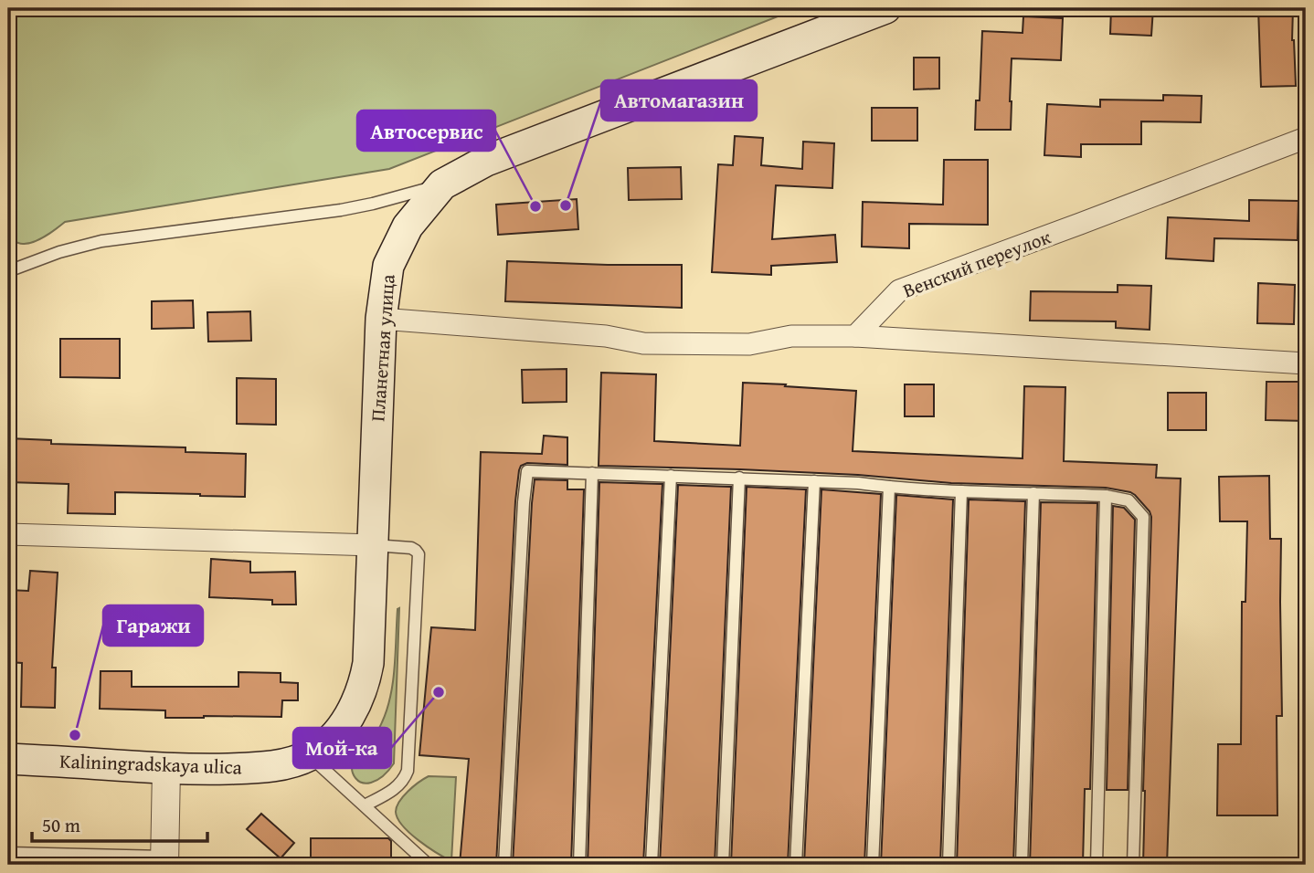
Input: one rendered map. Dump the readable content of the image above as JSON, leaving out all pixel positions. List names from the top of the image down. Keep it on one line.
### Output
{"streets":{"main road":["Планетная улица","Kaliningradskaya ulica"],"street":["Венский переулок"]},"crossings":[["Планетная улица","Kaliningradskaya ulica"]],"places":["Автомагазин","Автосервис","Мой-ка","Гаражи"],"scale_bar":"50 m"}
